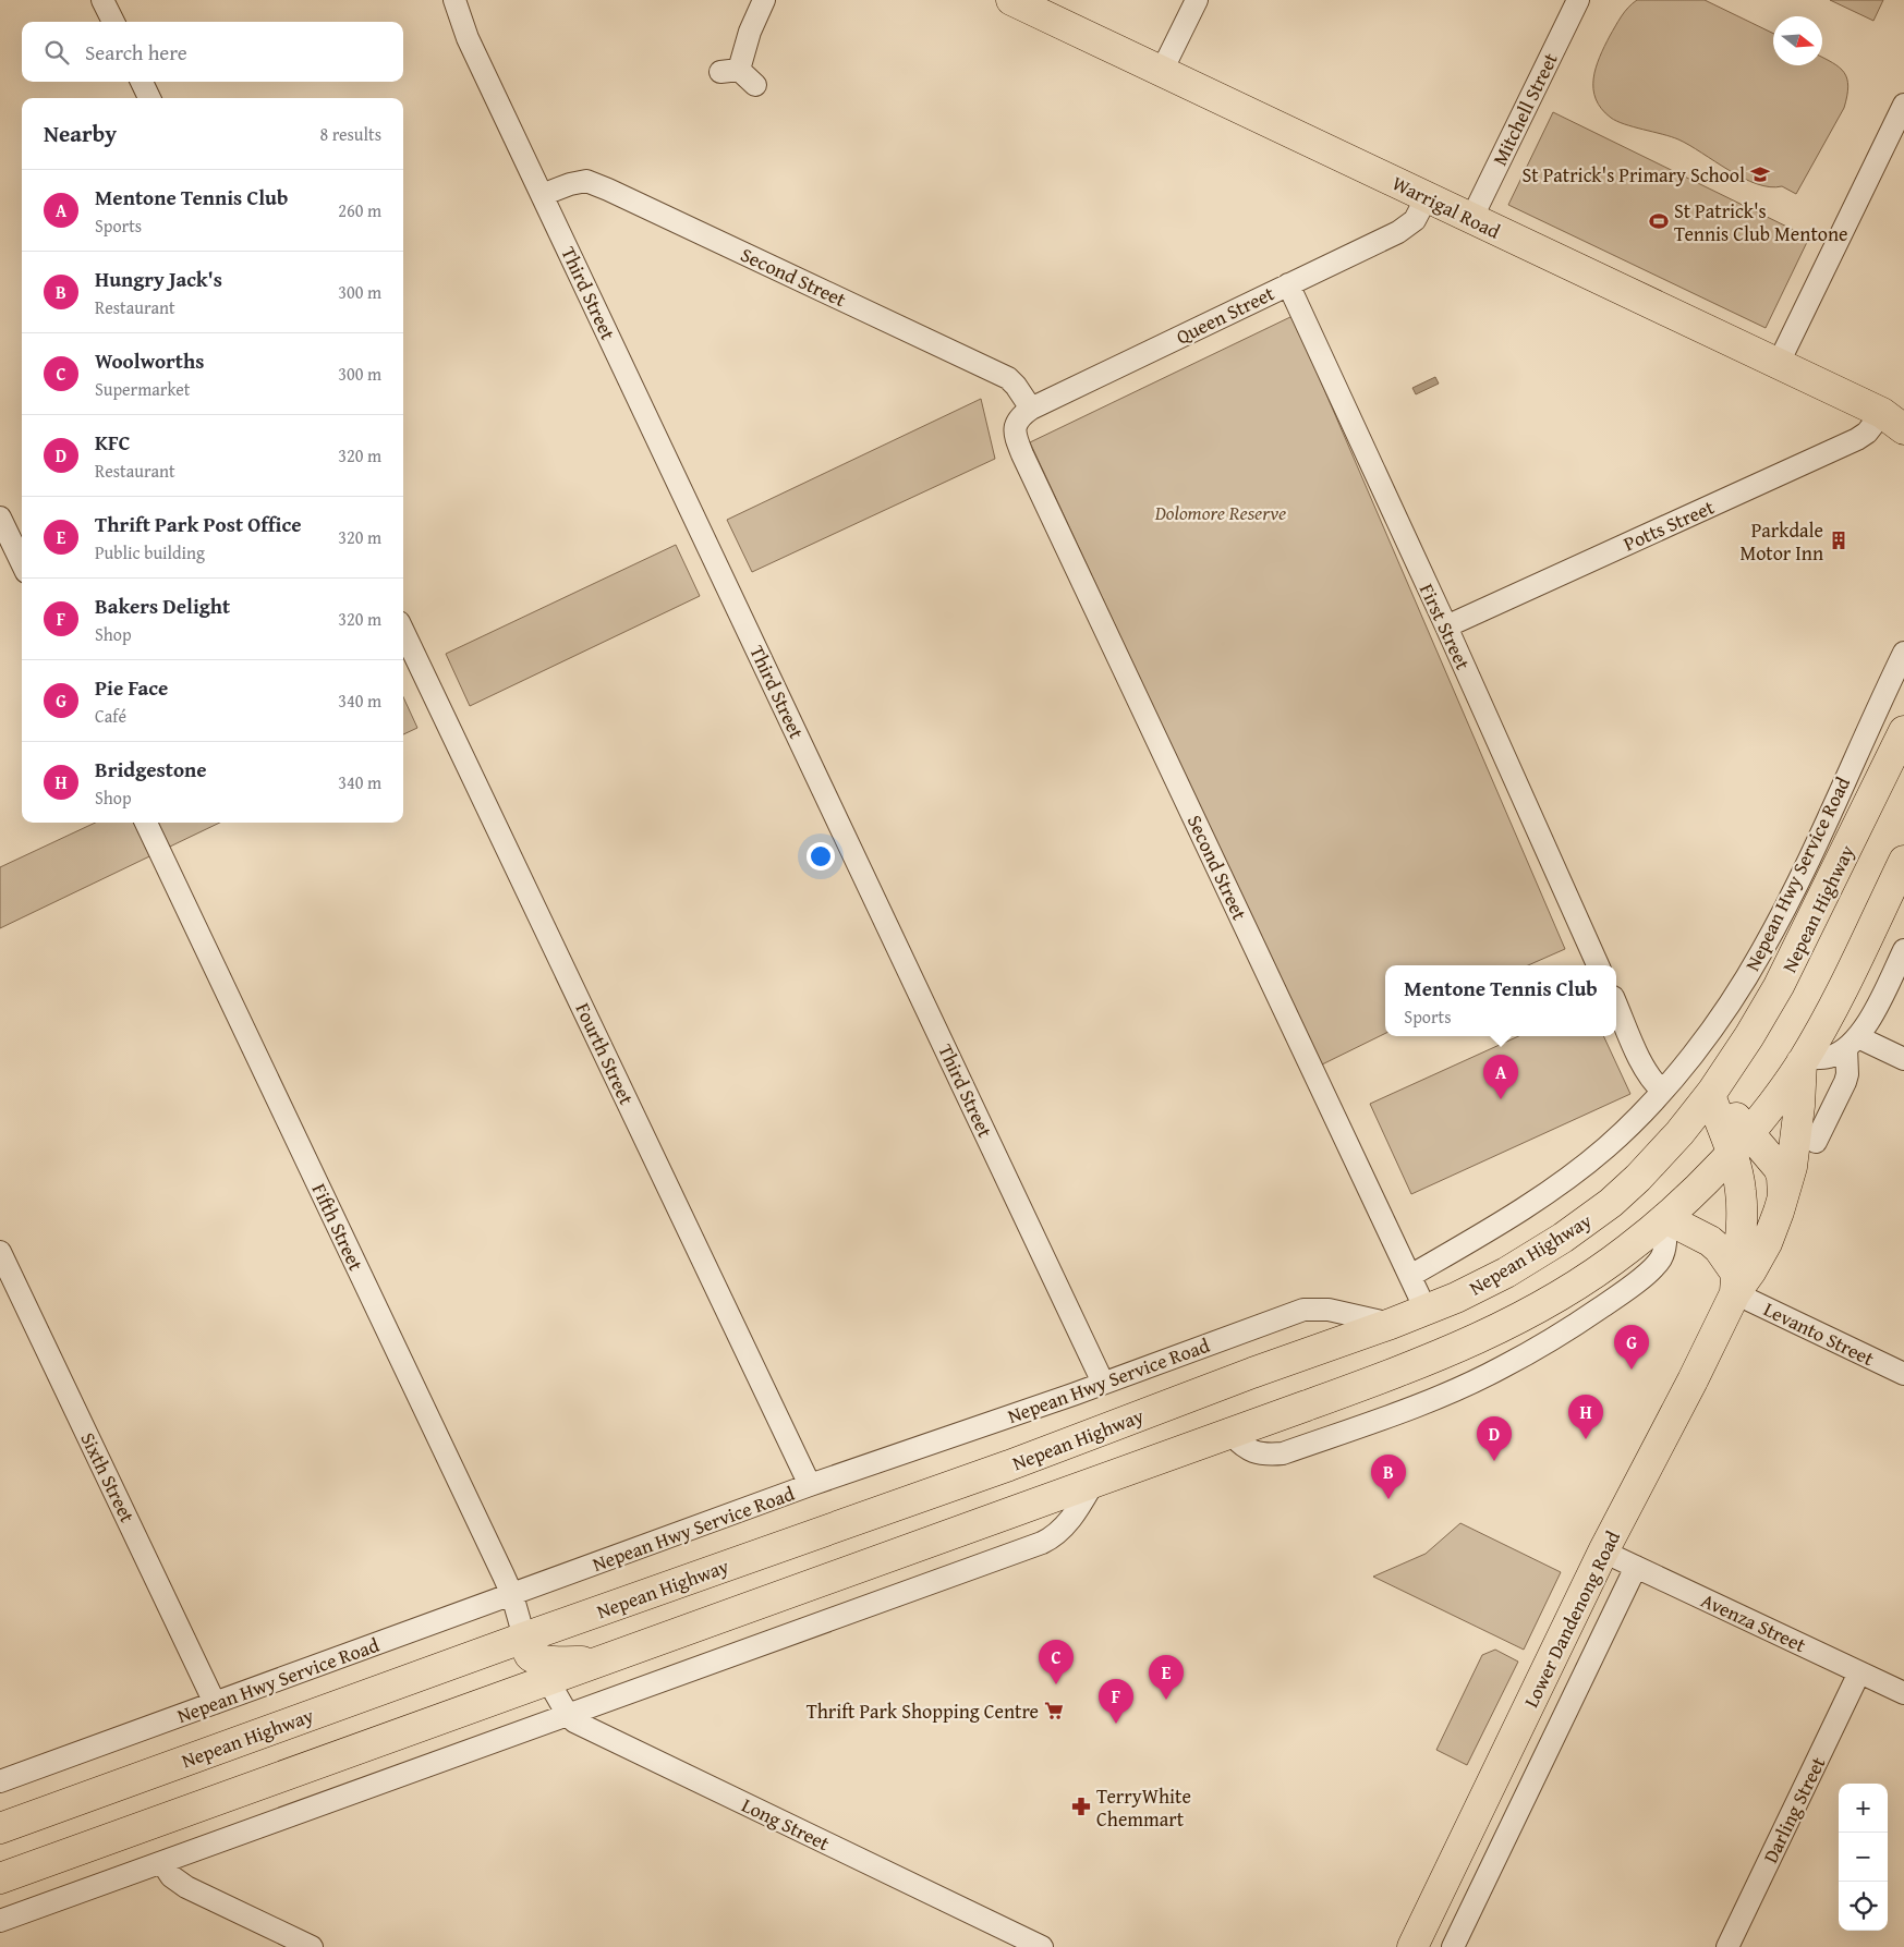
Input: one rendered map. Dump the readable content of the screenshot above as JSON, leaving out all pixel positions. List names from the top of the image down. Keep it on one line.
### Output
{"streets":{"main road":["Warrigal Road","Nepean Highway","Lower Dandenong Road"],"street":["Mitchell Street","Second Street","Third Street","Queen Street","Potts Street","First Street","Nepean Hwy Service Road","Fourth Street","Fifth Street","Levanto Street","Sixth Street","Avenza Street","Darling Street","Long Street"]},"crossings":[["Mitchell Street","Warrigal Road"],["Warrigal Road","Queen Street"],["Warrigal Road","Potts Street"],["Second Street","Third Street"],["Second Street","Queen Street"],["Second Street","Nepean Hwy Service Road"],["Second Street","Nepean Highway"],["Third Street","Nepean Hwy Service Road"],["Queen Street","First Street"],["Potts Street","First Street"],["Nepean Hwy Service Road","Nepean Highway"],["Nepean Hwy Service Road","Fourth Street"],["Nepean Hwy Service Road","Fifth Street"],["Nepean Hwy Service Road","Sixth Street"],["Nepean Highway","Fifth Street"],["Nepean Highway","Lower Dandenong Road"],["Levanto Street","Lower Dandenong Road"],["Lower Dandenong Road","Avenza Street"],["Avenza Street","Darling Street"]],"parks":["Dolomore Reserve"],"places":{"school or university":["St Patrick's Primary School"],"sports":["St Patrick's Tennis Club Mentone"],"building":["Parkdale Motor Inn"],"supermarket":["Thrift Park Shopping Centre"],"pharmacy":["TerryWhite Chemmart"]},"north":"right","page":{"search":"Search here","heading":["Nearby","8 results"],"list":[{"mark":"A","name":"Mentone Tennis Club","note":"Sports","value":"260 m"},{"mark":"B","name":"Hungry Jack's","note":"Restaurant","value":"300 m"},{"mark":"C","name":"Woolworths","note":"Supermarket","value":"300 m"},{"mark":"D","name":"KFC","note":"Restaurant","value":"320 m"},{"mark":"E","name":"Thrift Park Post Office","note":"Public building","value":"320 m"},{"mark":"F","name":"Bakers Delight","note":"Shop","value":"320 m"},{"mark":"G","name":"Pie Face","note":"Café","value":"340 m"},{"mark":"H","name":"Bridgestone","note":"Shop","value":"340 m"}],"popup":["Mentone Tennis Club","Sports"],"pins":["A","G","H","D","B","C","E","F"],"map_buttons":["+","−"]}}
